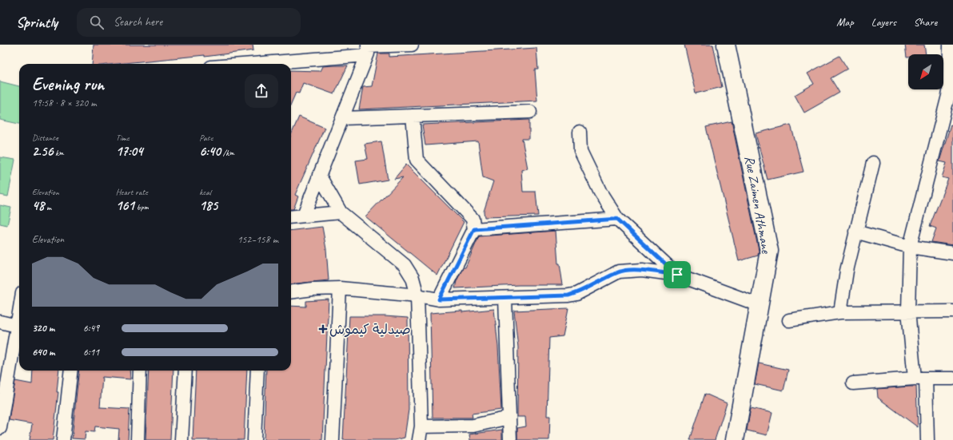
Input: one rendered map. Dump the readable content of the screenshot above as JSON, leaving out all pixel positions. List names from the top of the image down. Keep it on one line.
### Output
{"streets":{"main road":["Rue Zaimen Athmane"]},"places":{"health":["صيدلية كيموش"]},"north":"bottom left","page":{"header":"Sprintly","search":"Search here","nav":["Map","Layers","Share"],"heading":["Evening run","19:58 · 8 × 320 m"],"stats":[["Distance","2.56 km"],["Time","17:04"],["Pace","6:40 /km"],["Elevation","48 m"],["Heart rate","161 bpm"],["kcal","185"]],"chart":["Elevation","152–158 m"],"list":[{"name":"320 m","note":"6:49"},{"name":"640 m","note":"6:11"}]}}
